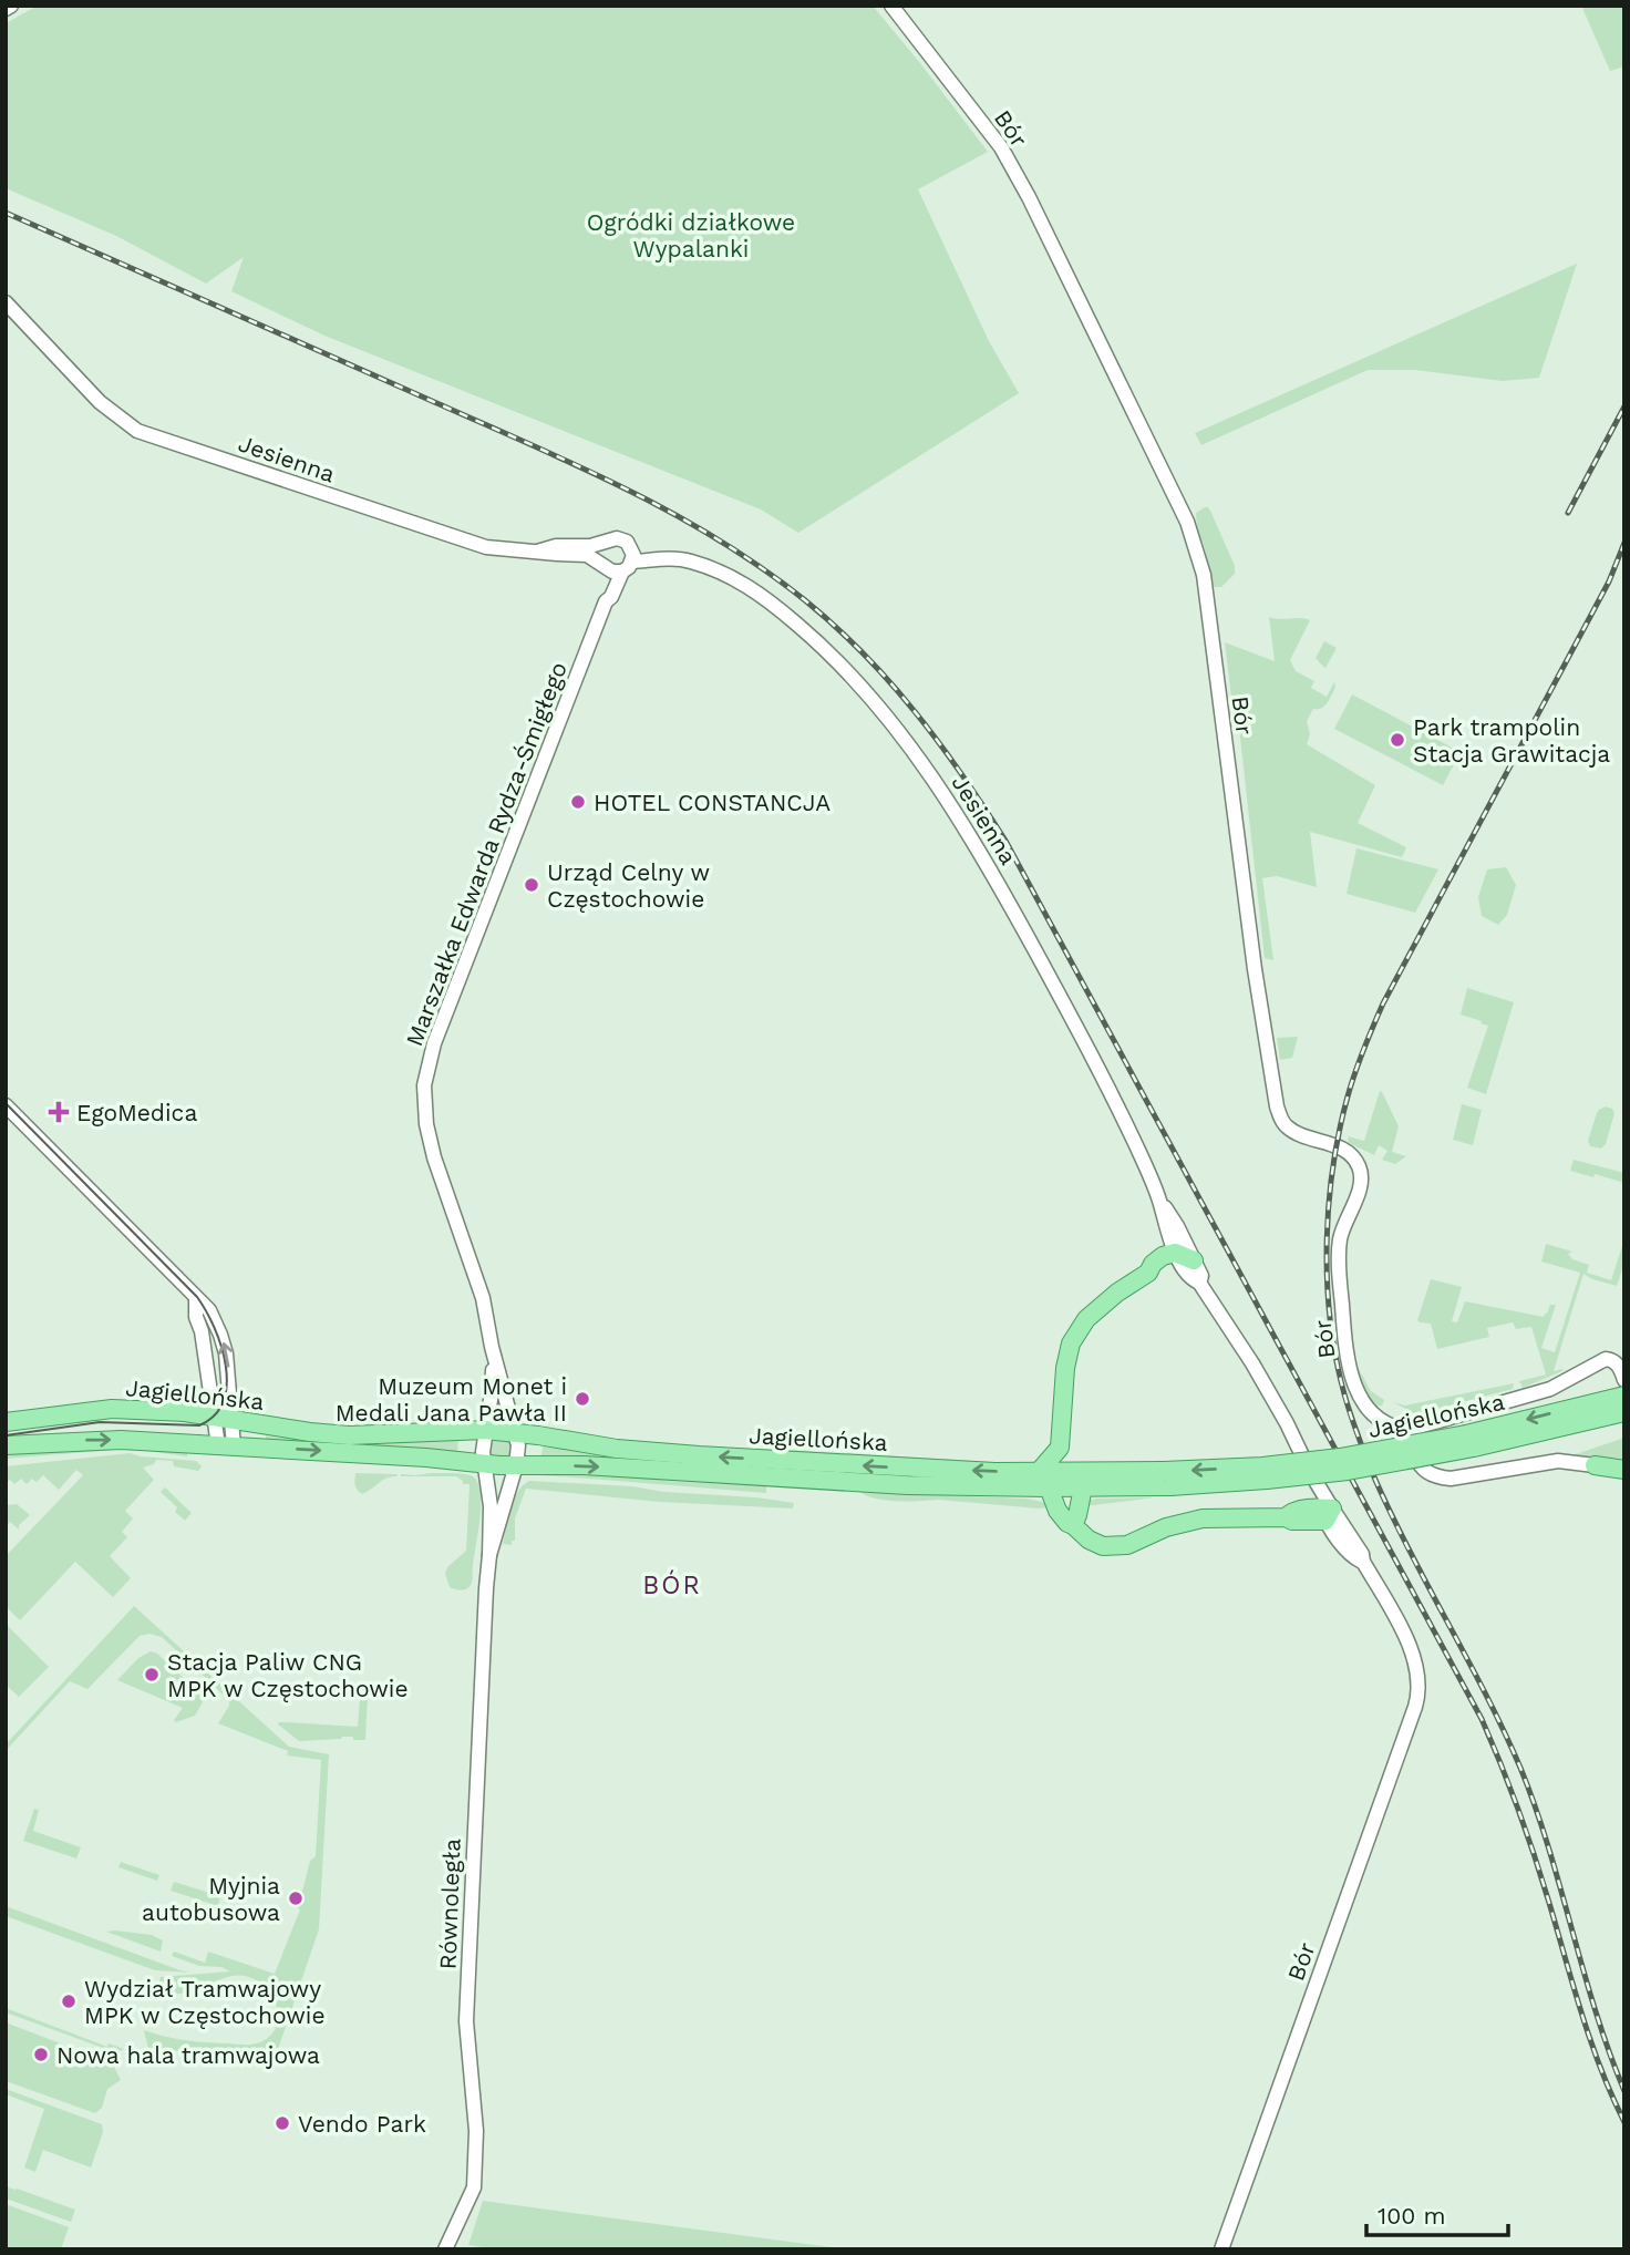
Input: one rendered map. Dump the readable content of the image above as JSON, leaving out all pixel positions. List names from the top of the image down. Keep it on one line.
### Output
{"streets":{"main road":["Jagiellońska"],"street":["Bór","Jesienna","Marszałka Edwarda Rydza-Śmigłego","Równoległa"]},"crossings":[["Bór","Jesienna"],["Jesienna","Marszałka Edwarda Rydza-Śmigłego"],["Marszałka Edwarda Rydza-Śmigłego","Jagiellońska"],["Marszałka Edwarda Rydza-Śmigłego","Równoległa"],["Jagiellońska","Równoległa"]],"districts":["BÓR"],"parks":["Ogródki działkowe Wypalanki"],"places":{"other":["Park trampolin Stacja Grawitacja","HOTEL CONSTANCJA","Urząd Celny w Częstochowie","Muzeum Monet i Medali Jana Pawła II","Stacja Paliw CNG MPK w Częstochowie","Myjnia autobusowa","Wydział Tramwajowy MPK w Częstochowie","Nowa hala tramwajowa","Vendo Park"],"health":["EgoMedica"]},"scale_bar":"100 m"}
